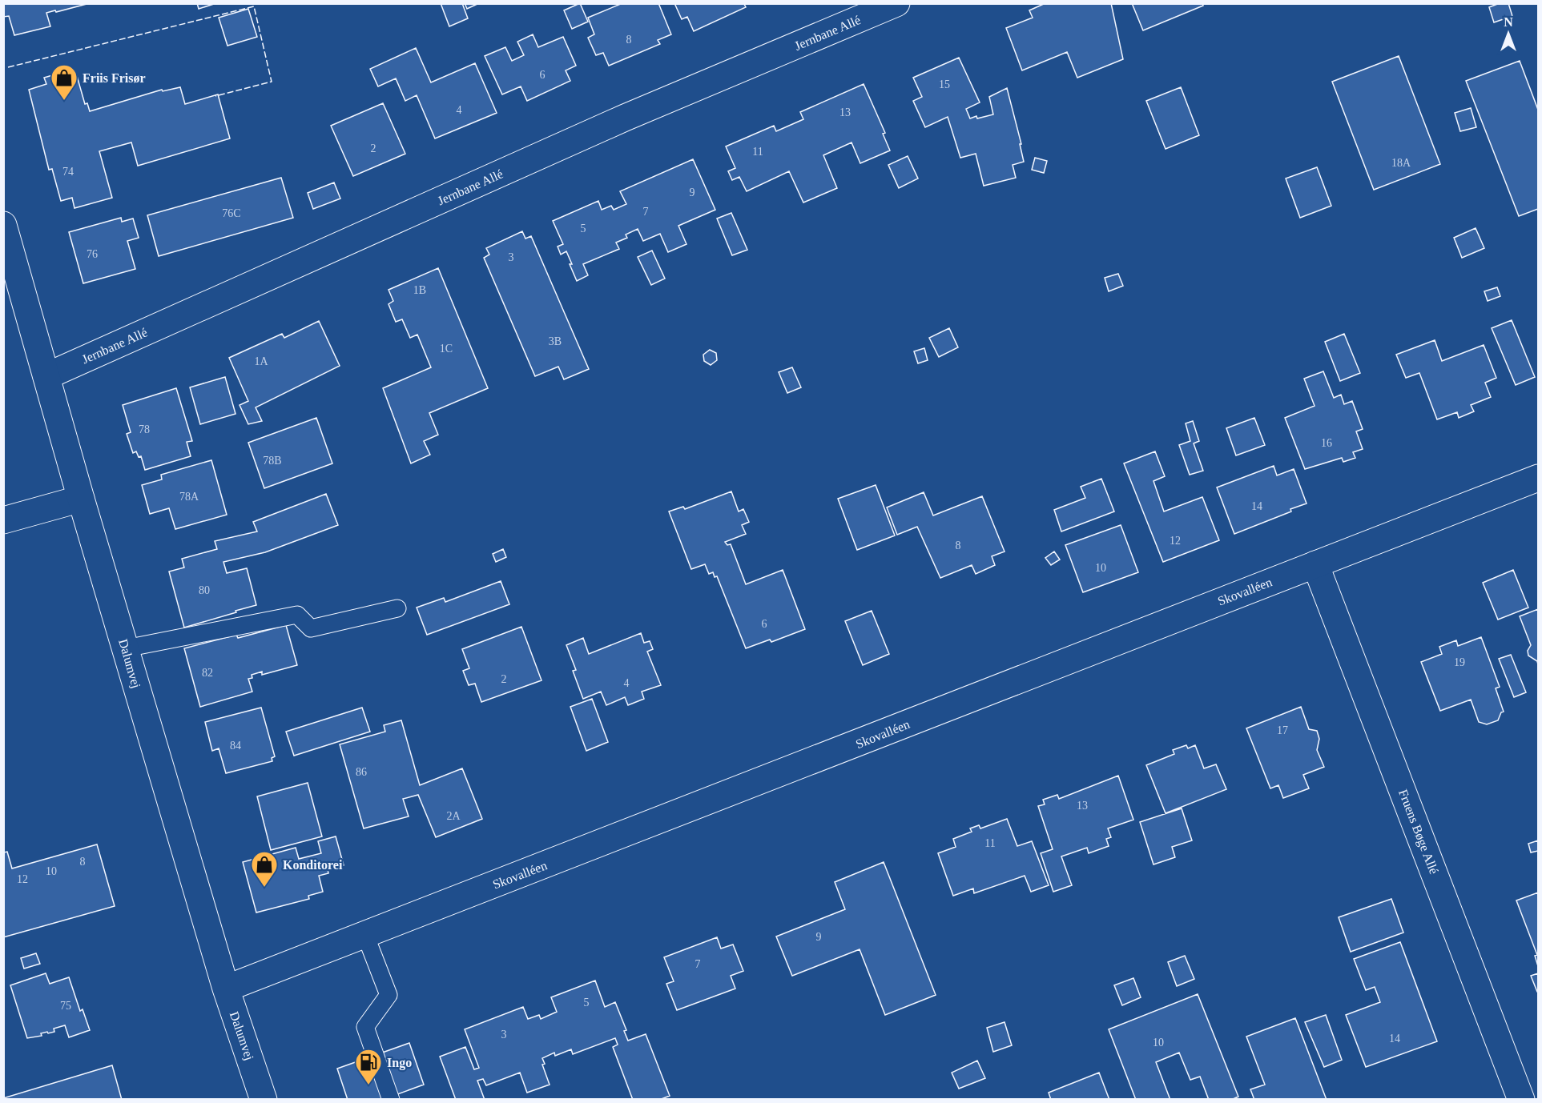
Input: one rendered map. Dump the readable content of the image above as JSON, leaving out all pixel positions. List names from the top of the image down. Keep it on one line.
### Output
{"streets":{"street":["Jernbane Allé","Skovalléen","Dalumvej","Fruens Bøge Allé"]},"crossings":[["Jernbane Allé","Dalumvej"],["Skovalléen","Dalumvej"],["Skovalléen","Fruens Bøge Allé"]],"places":{"shop":["Friis Frisør","Konditorei"],"fuel station":["Ingo"]},"house_numbers":["8","6","15","4","13","2","11","18A","74","9","7","76C","5","76","3","1B","3B","1C","1A","78","16","78B","78A","14","12","8","10","80","6","19","82","2","4","17","84","86","13","2A","11","8","10","12","9","7","5","75","3","14","10"],"north":"top"}
